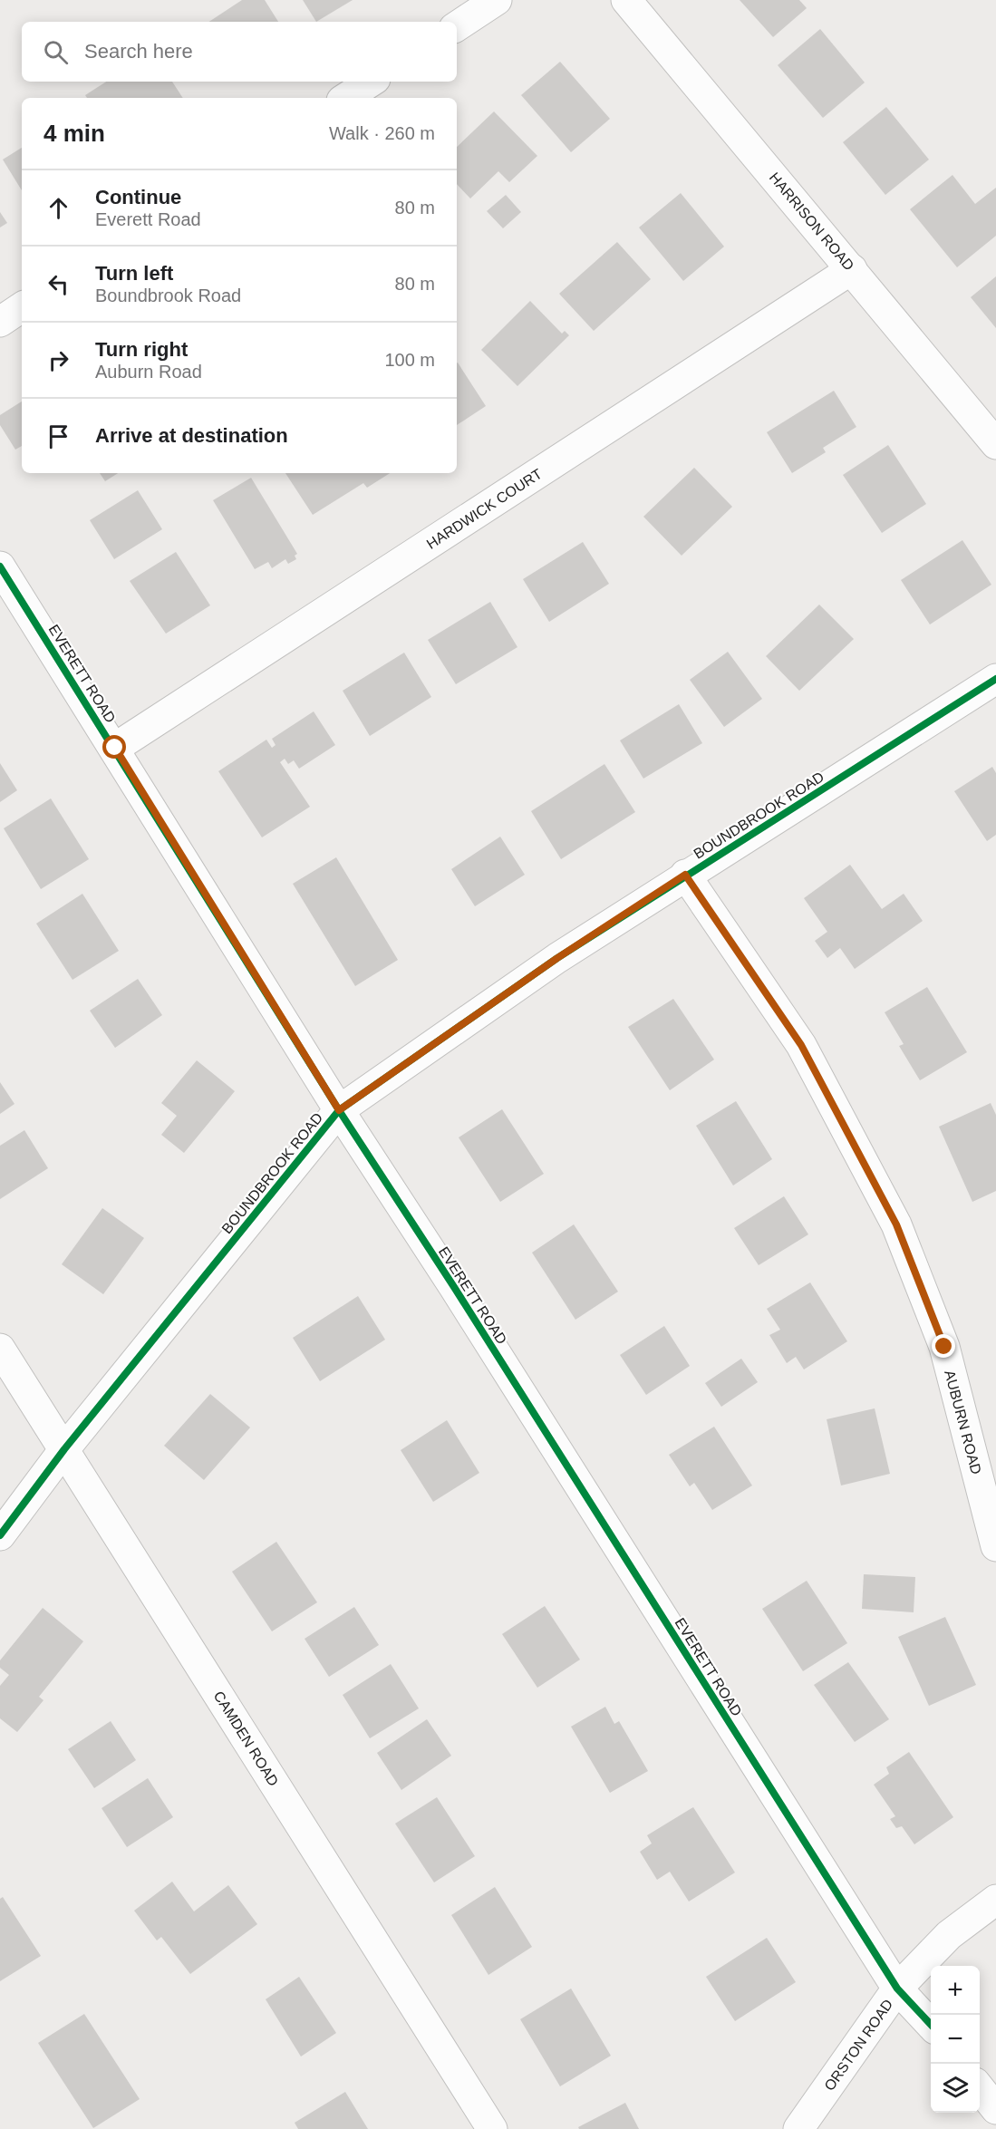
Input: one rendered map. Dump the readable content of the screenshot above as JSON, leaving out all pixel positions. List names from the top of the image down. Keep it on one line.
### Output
{"streets":{"street":["HARRISON ROAD","HARDWICK COURT","EVERETT ROAD","BOUNDBROOK ROAD","AUBURN ROAD","CAMDEN ROAD","ORSTON ROAD"]},"crossings":[["HARRISON ROAD","HARDWICK COURT"],["HARDWICK COURT","EVERETT ROAD"],["EVERETT ROAD","BOUNDBROOK ROAD"],["EVERETT ROAD","ORSTON ROAD"],["BOUNDBROOK ROAD","AUBURN ROAD"],["BOUNDBROOK ROAD","CAMDEN ROAD"]],"page":{"search":"Search here","heading":["4 min","Walk · 260 m"],"list":[["Continue","Everett Road","80 m"],["Turn left","Boundbrook Road","80 m"],["Turn right","Auburn Road","100 m"],"Arrive at destination"],"map_buttons":["+","−"]}}
